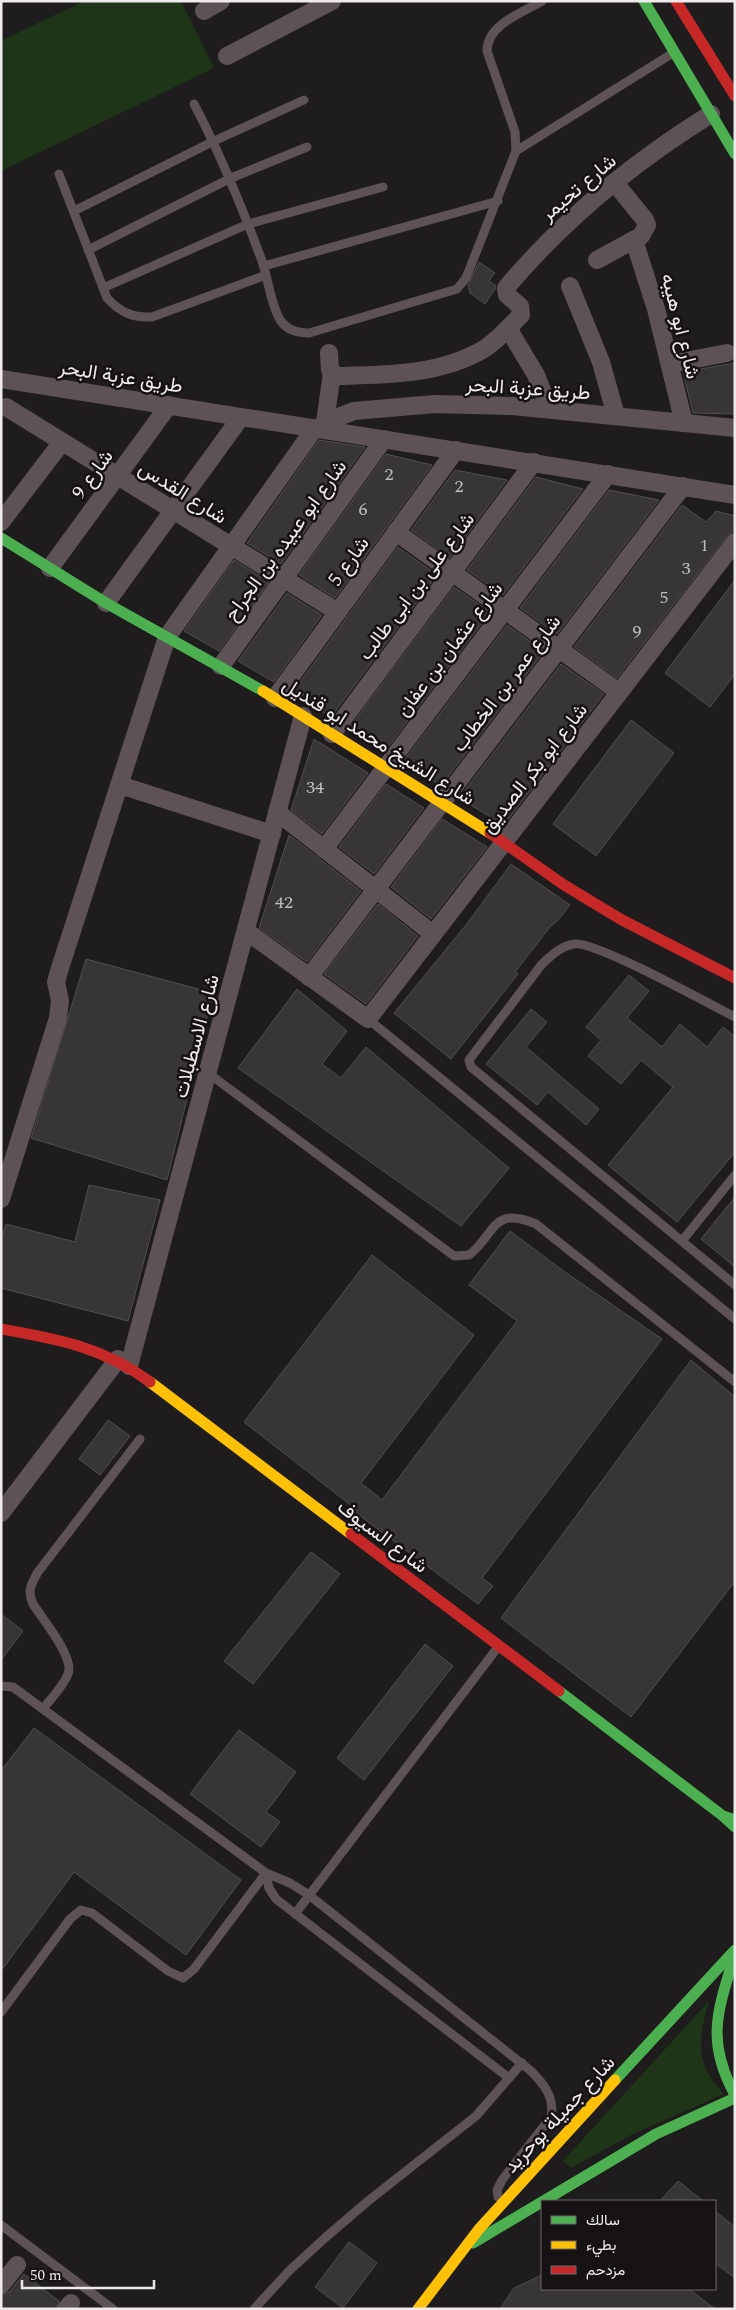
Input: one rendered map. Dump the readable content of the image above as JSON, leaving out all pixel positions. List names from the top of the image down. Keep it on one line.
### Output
{"streets":{"main road":["شارع الشيخ محمد ابو قنديل","شارع السيوف","شارع جميلة بوحريد"],"street":["شارع تحيمر","شارع ابو هيبه","طريق عزبة البحر","شارع 9","شارع القدس","شارع ابو عبيده بن الجراح","شارع 5","شارع على بن ابى طالب","شارع عثمان بن عفان","شارع عمر بن الخطاب","شارع ابو بكر الصديق","شارع الاسطبلات"]},"crossings":[["شارع ابو هيبه","طريق عزبة البحر"],["طريق عزبة البحر","شارع 9"],["طريق عزبة البحر","شارع ابو عبيده بن الجراح"],["طريق عزبة البحر","شارع 5"],["طريق عزبة البحر","شارع على بن ابى طالب"],["طريق عزبة البحر","شارع عثمان بن عفان"],["طريق عزبة البحر","شارع عمر بن الخطاب"],["شارع 9","شارع القدس"],["شارع 9","شارع الشيخ محمد ابو قنديل"],["شارع القدس","شارع ابو عبيده بن الجراح"],["شارع القدس","شارع 5"],["شارع ابو عبيده بن الجراح","شارع الشيخ محمد ابو قنديل"],["شارع 5","شارع الشيخ محمد ابو قنديل"],["شارع على بن ابى طالب","شارع الشيخ محمد ابو قنديل"],["شارع عثمان بن عفان","شارع الشيخ محمد ابو قنديل"],["شارع عمر بن الخطاب","شارع الشيخ محمد ابو قنديل"],["شارع الشيخ محمد ابو قنديل","شارع ابو بكر الصديق"],["شارع الشيخ محمد ابو قنديل","شارع الاسطبلات"],["شارع الاسطبلات","شارع السيوف"]],"house_numbers":["2","2","6","1","3","5","9","34","42"],"legend":["سالك","بطيء","مزدحم"],"scale_bar":"50 m"}
